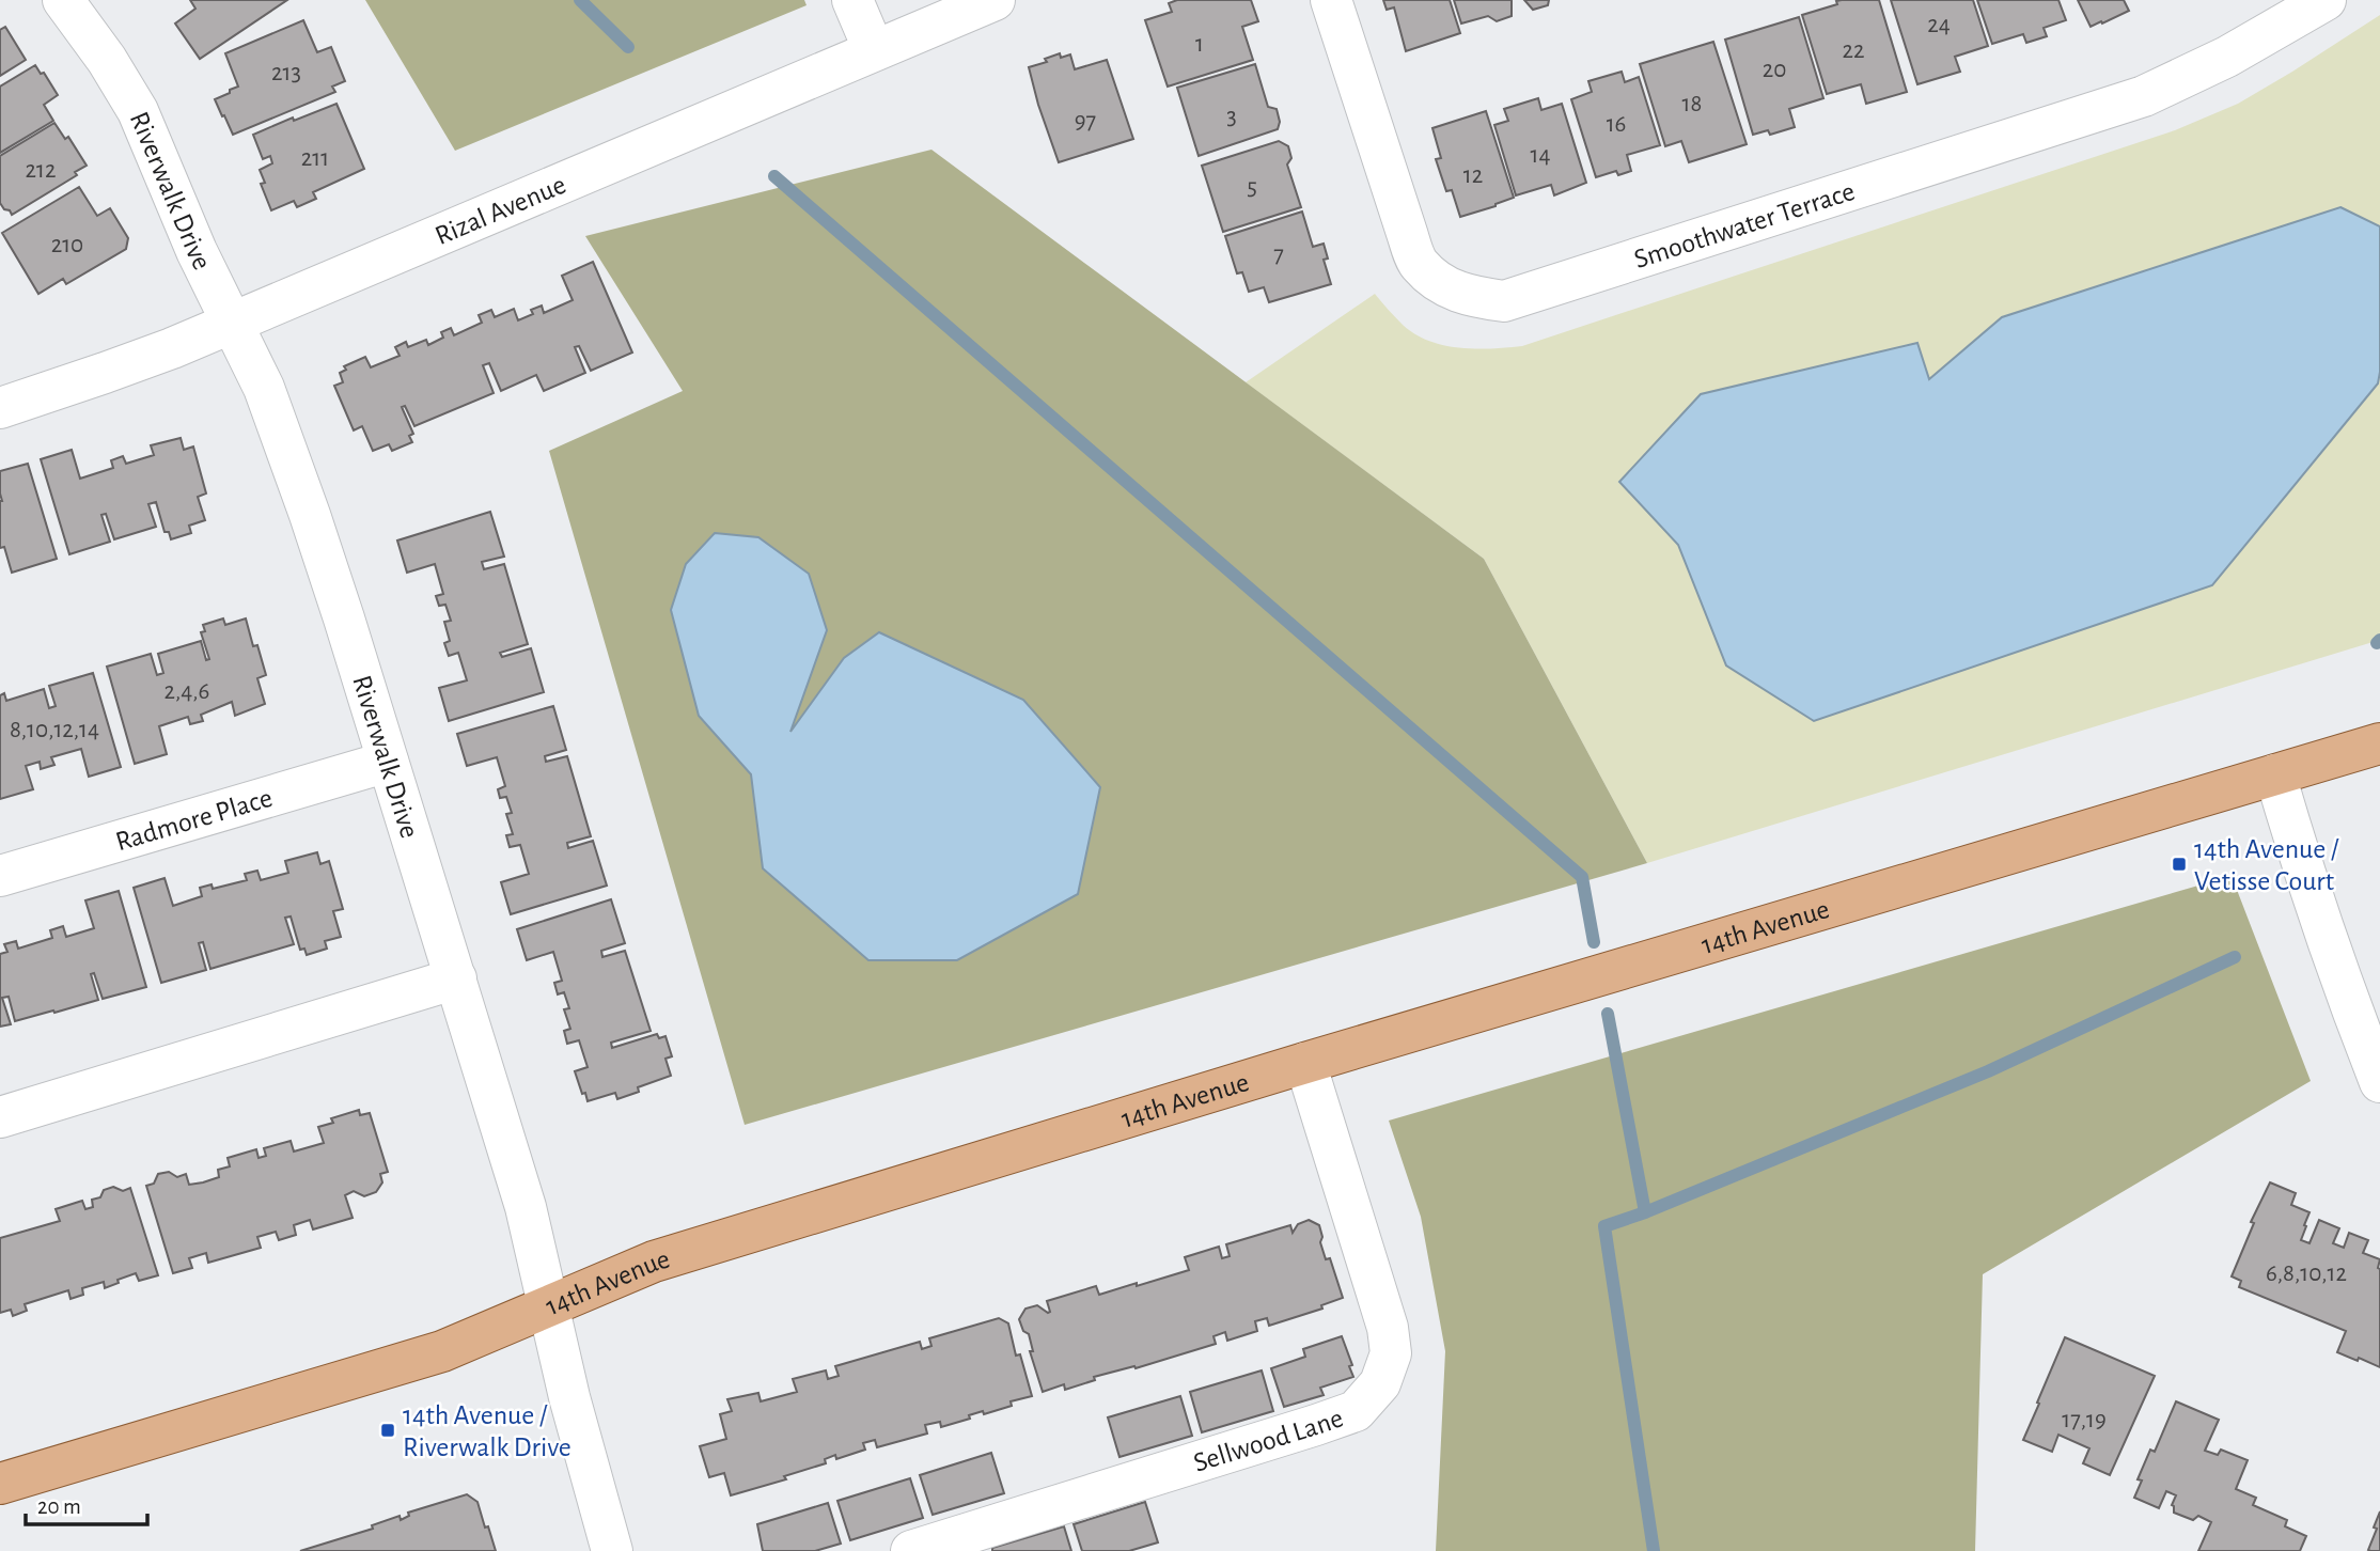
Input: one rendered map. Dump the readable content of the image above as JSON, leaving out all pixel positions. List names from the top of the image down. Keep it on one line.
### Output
{"streets":{"main road":["14th Avenue"],"street":["Riverwalk Drive","Rizal Avenue","Smoothwater Terrace","Radmore Place","Sellwood Lane"]},"crossings":[["Riverwalk Drive","Rizal Avenue"],["Riverwalk Drive","Radmore Place"],["Riverwalk Drive","14th Avenue"],["14th Avenue","Sellwood Lane"]],"places":{"transit":["14th Avenue / Vetisse Court","14th Avenue / Riverwalk Drive"]},"house_numbers":["24","1","22","20","213","18","3","97","16","14","211","212","12","5","210","7","2,4,6","8,10,12,14","6,8,10,12","17,19"],"scale_bar":"20 m"}
